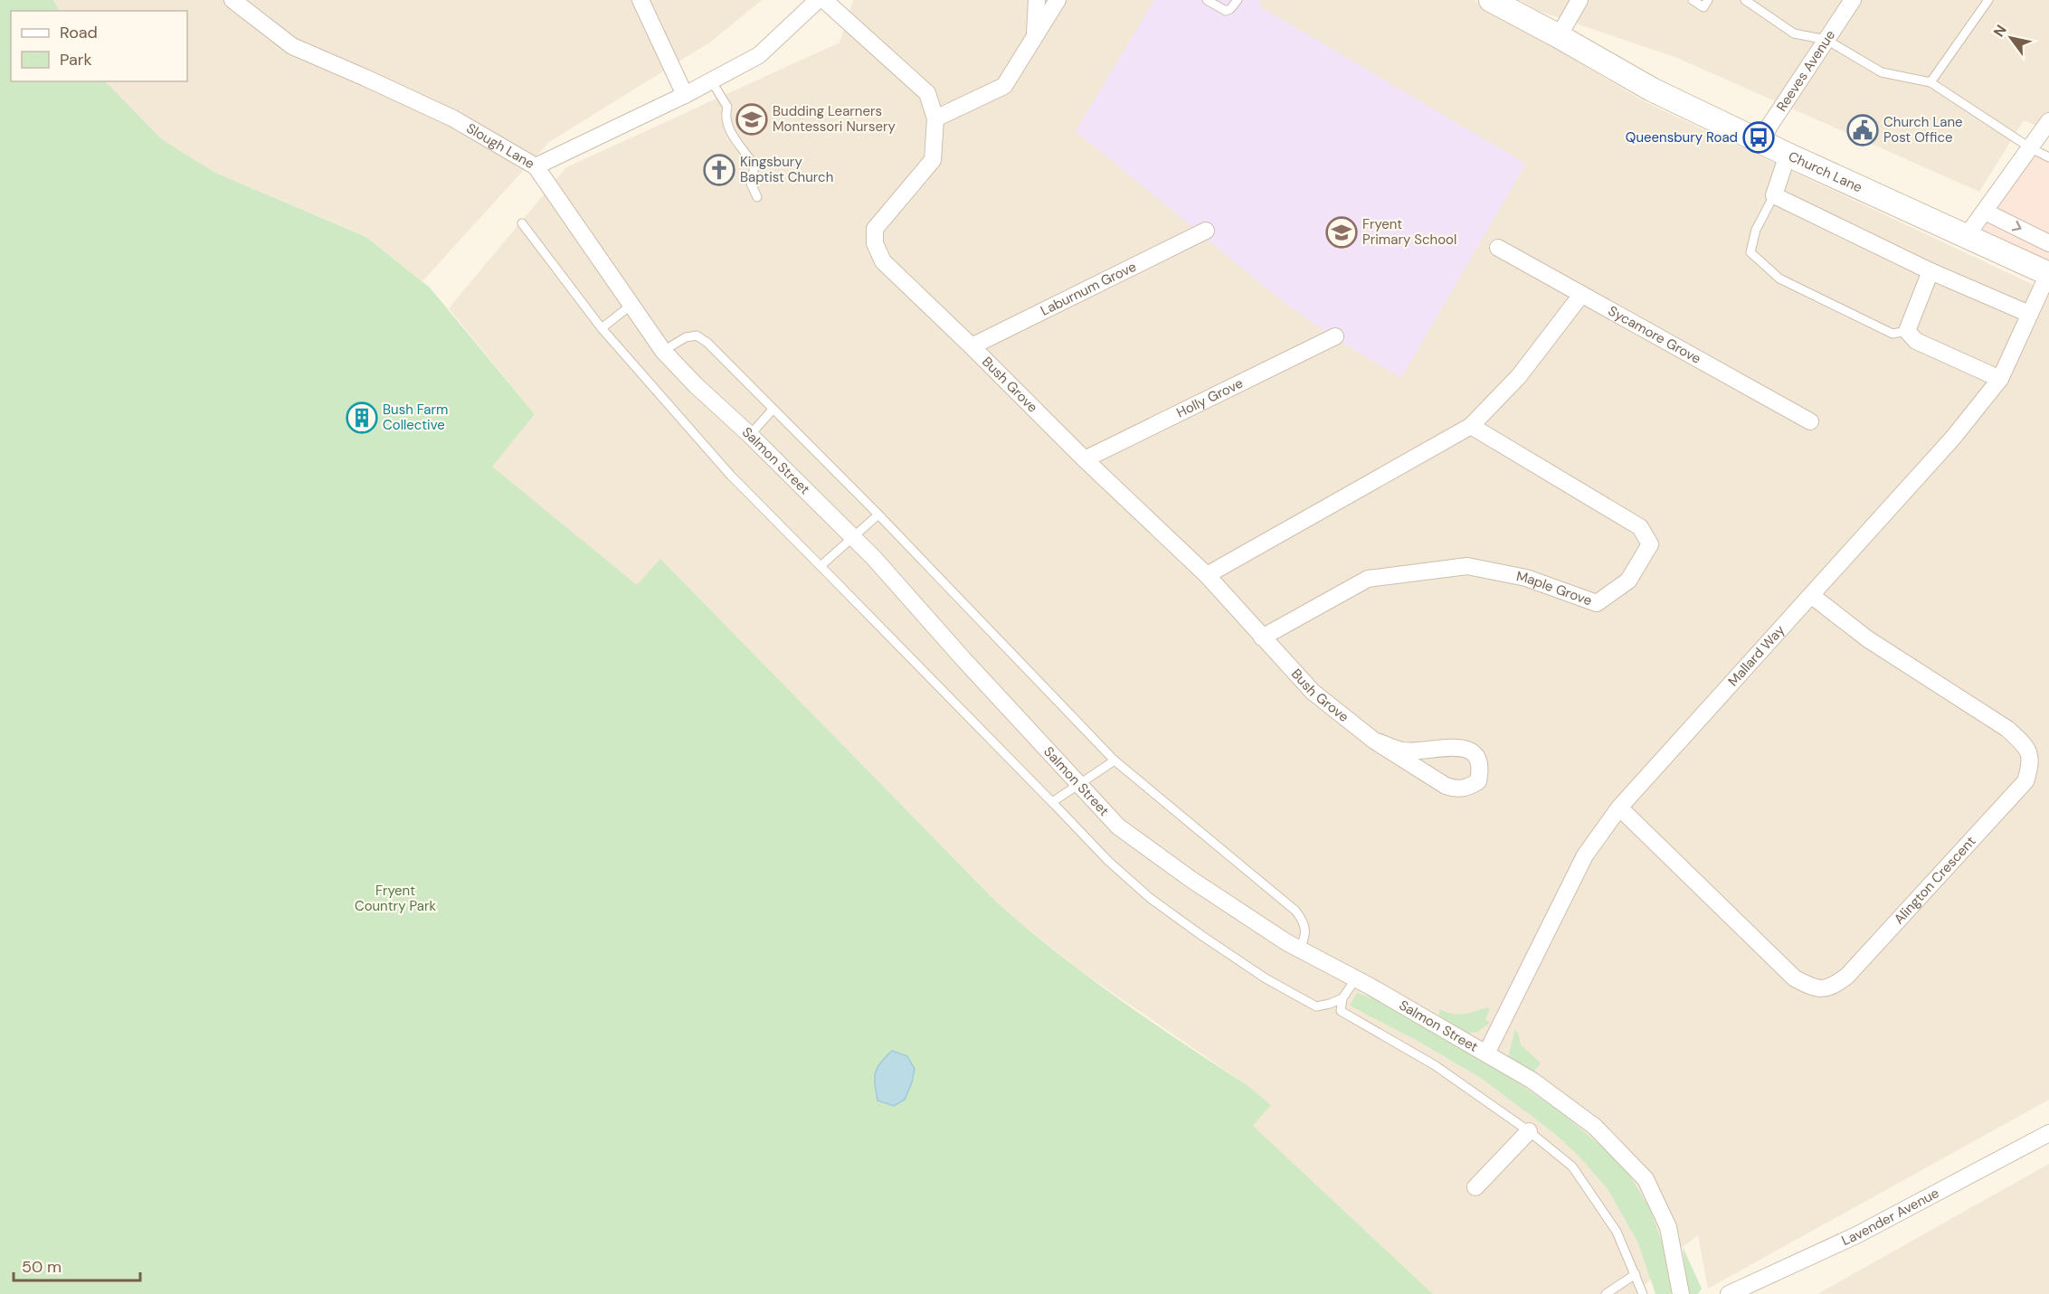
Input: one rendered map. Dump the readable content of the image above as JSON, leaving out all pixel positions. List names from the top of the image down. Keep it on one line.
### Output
{"streets":{"main road":["Church Lane"],"street":["Reeves Avenue","Slough Lane","Laburnum Grove","Sycamore Grove","Bush Grove","Holly Grove","Salmon Street","Maple Grove","Mallard Way","Alington Crescent","Lavender Avenue"]},"crossings":[["Reeves Avenue","Church Lane"],["Slough Lane","Salmon Street"],["Church Lane","Mallard Way"],["Laburnum Grove","Bush Grove"],["Bush Grove","Holly Grove"],["Bush Grove","Maple Grove"],["Salmon Street","Mallard Way"],["Mallard Way","Alington Crescent"]],"parks":["Fryent Country Park"],"places":{"school or university":["Budding Learners Montessori Nursery","Fryent Primary School"],"public building":["Church Lane Post Office"],"bus stop":["Queensbury Road"],"church":["Kingsbury Baptist Church"],"building":["Bush Farm Collective"]},"legend":["Road","Park"],"scale_bar":"50 m","north":"top left"}
